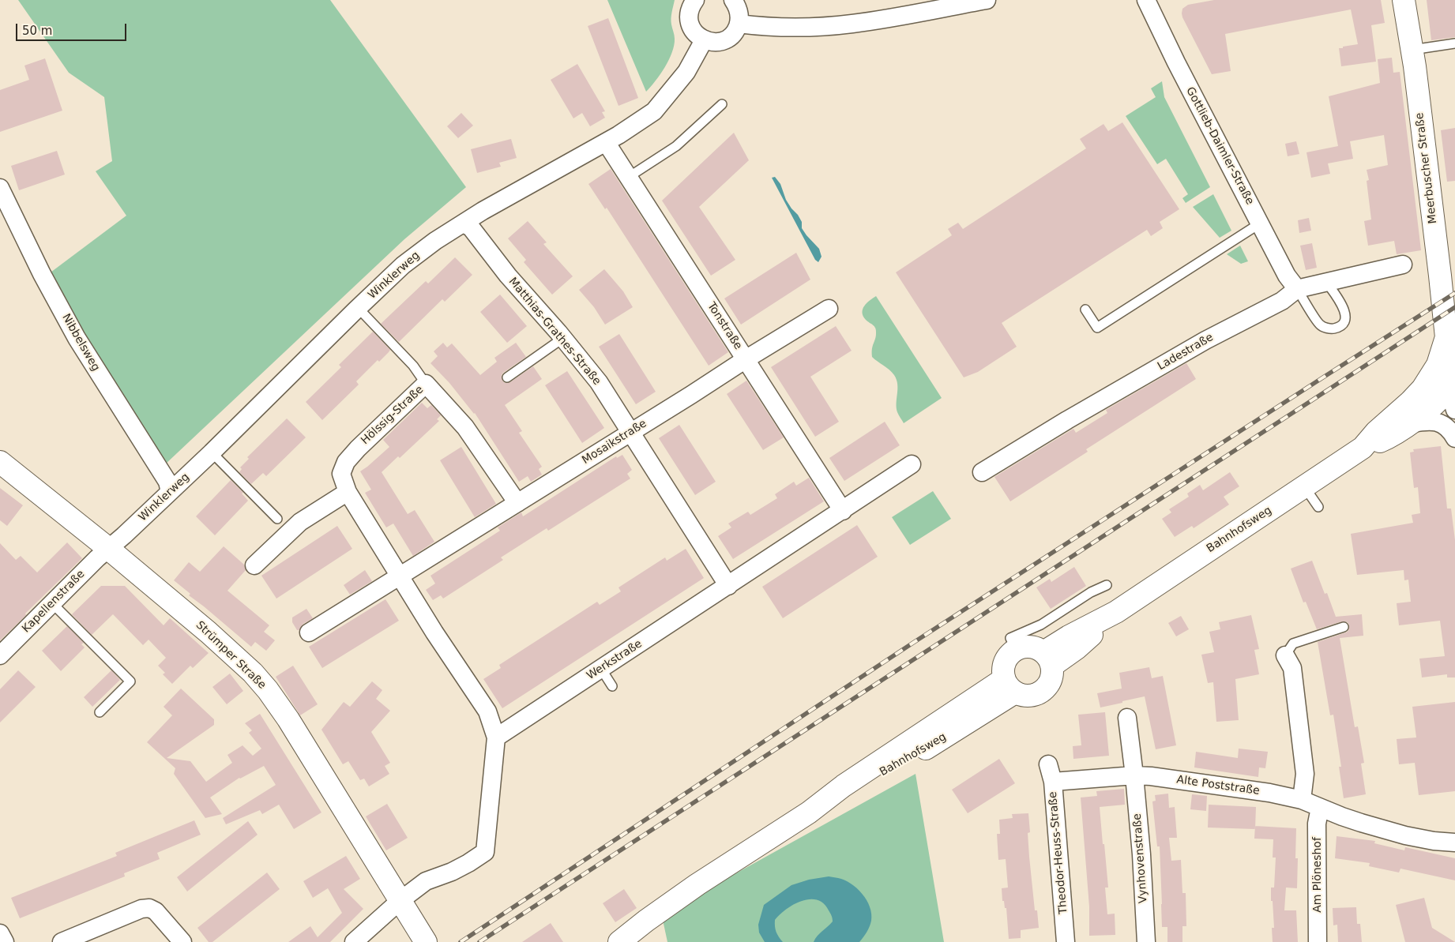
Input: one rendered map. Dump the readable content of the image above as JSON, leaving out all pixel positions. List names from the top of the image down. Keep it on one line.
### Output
{"streets":{"main road":["Meerbuscher Straße","Bahnhofsweg","Strümper Straße"],"street":["Gottlieb-Daimler-Straße","Winklerweg","Tonstraße","Matthias-Grathes-Straße","Nibbelsweg","Ladestraße","Hölssig-Straße","Mosaikstraße","Kapellenstraße","Werkstraße","Alte Poststraße","Theodor-Heuss-Straße","Vynhovenstraße","Am Plöneshof"]},"crossings":[["Gottlieb-Daimler-Straße","Ladestraße"],["Meerbuscher Straße","Bahnhofsweg"],["Winklerweg","Tonstraße"],["Winklerweg","Matthias-Grathes-Straße"],["Winklerweg","Nibbelsweg"],["Winklerweg","Kapellenstraße"],["Winklerweg","Strümper Straße"],["Tonstraße","Mosaikstraße"],["Tonstraße","Werkstraße"],["Matthias-Grathes-Straße","Mosaikstraße"],["Matthias-Grathes-Straße","Werkstraße"],["Hölssig-Straße","Mosaikstraße"],["Hölssig-Straße","Werkstraße"],["Kapellenstraße","Strümper Straße"],["Alte Poststraße","Theodor-Heuss-Straße"],["Alte Poststraße","Vynhovenstraße"],["Alte Poststraße","Am Plöneshof"]],"scale_bar":"50 m"}
